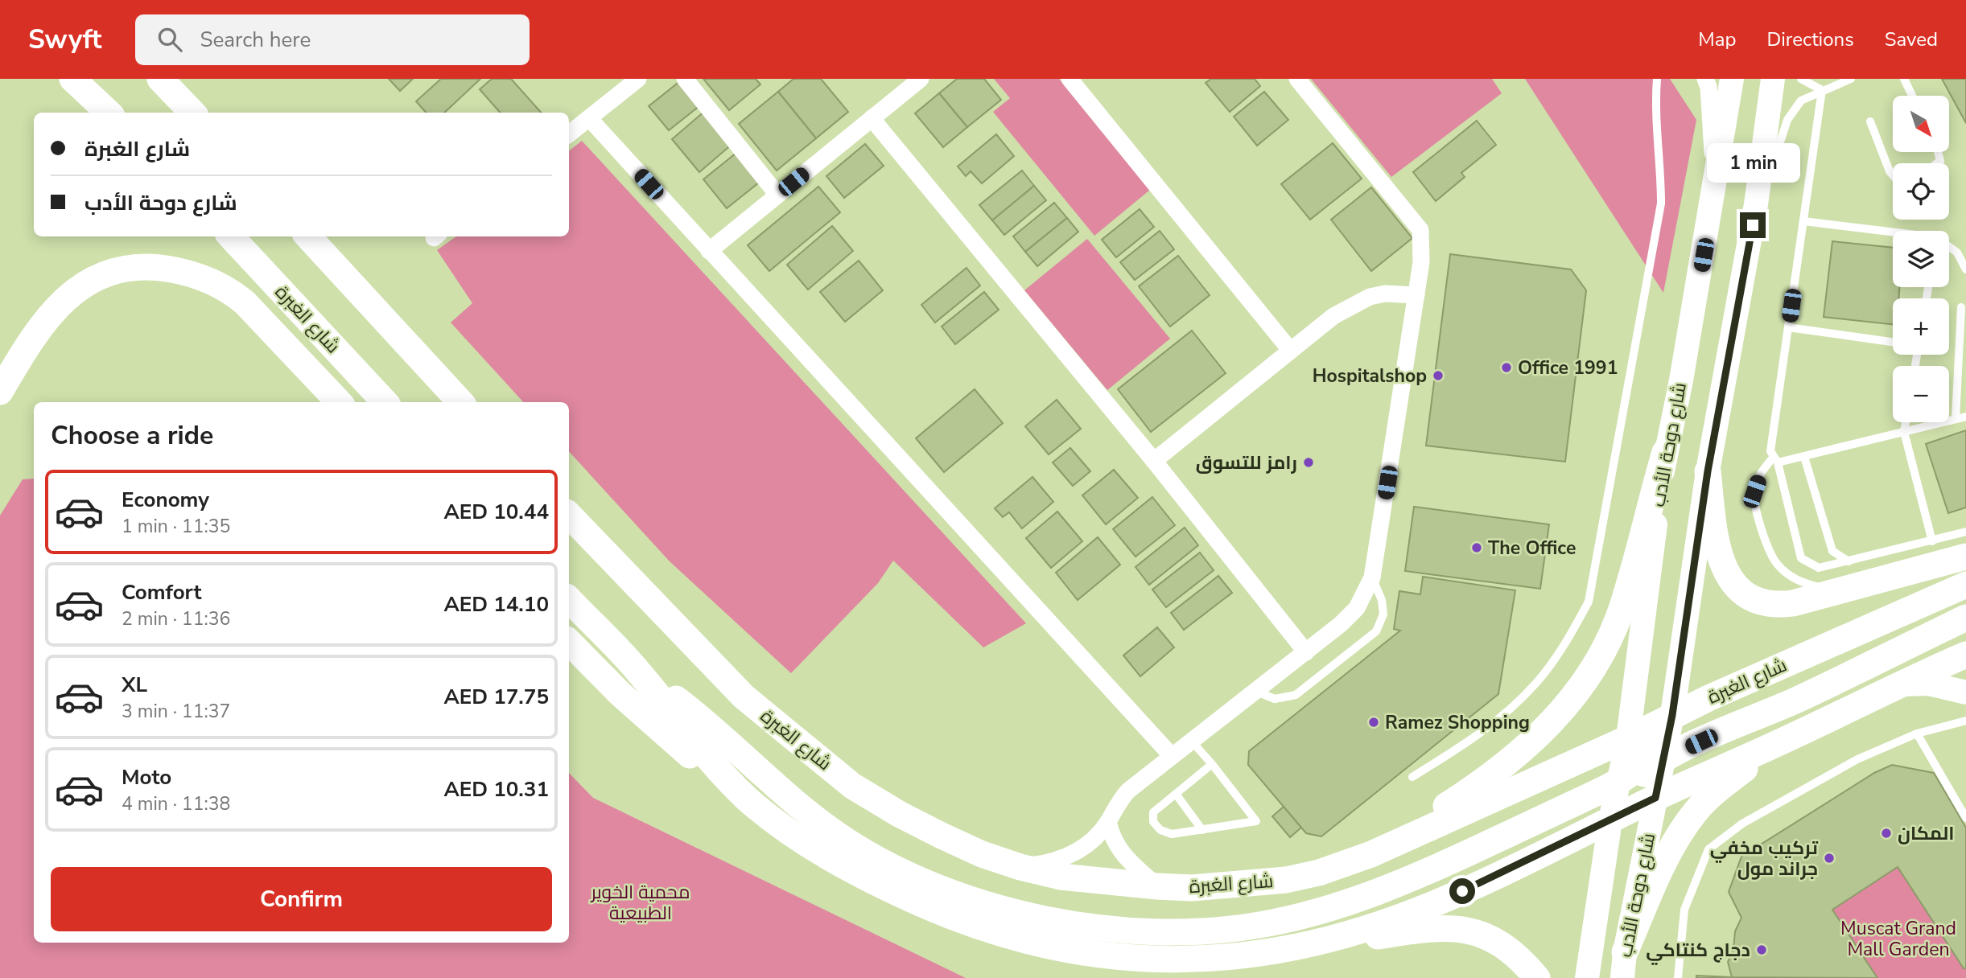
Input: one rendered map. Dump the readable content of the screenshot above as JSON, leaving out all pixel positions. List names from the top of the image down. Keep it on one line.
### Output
{"streets":{"main road":["شارع الغبرة","شارع دوحة الأدب"]},"crossings":[["شارع الغبرة","شارع دوحة الأدب"]],"parks":["محمية الخوير الطبيعية","Muscat Grand Mall Garden"],"places":["Office 1991","Hospitalshop","رامز للتسوق","The Office","Ramez Shopping","المكان","تركيب مخفي جراند مول","دجاج كنتاكي"],"north":"bottom right","page":{"header":"Swyft","search":"Search here","nav":["Map","Directions","Saved"],"map_buttons":["+","−"],"banner":["شارع الغبرة","شارع دوحة الأدب"],"bubble":"1 min","heading":"Choose a ride","list":[{"name":"Economy","note":"1 min · 11:35","value":"AED 10.44"},{"name":"Comfort","note":"2 min · 11:36","value":"AED 14.10"},{"name":"XL","note":"3 min · 11:37","value":"AED 17.75"},{"name":"Moto","note":"4 min · 11:38","value":"AED 10.31"}],"buttons":"Confirm"}}
